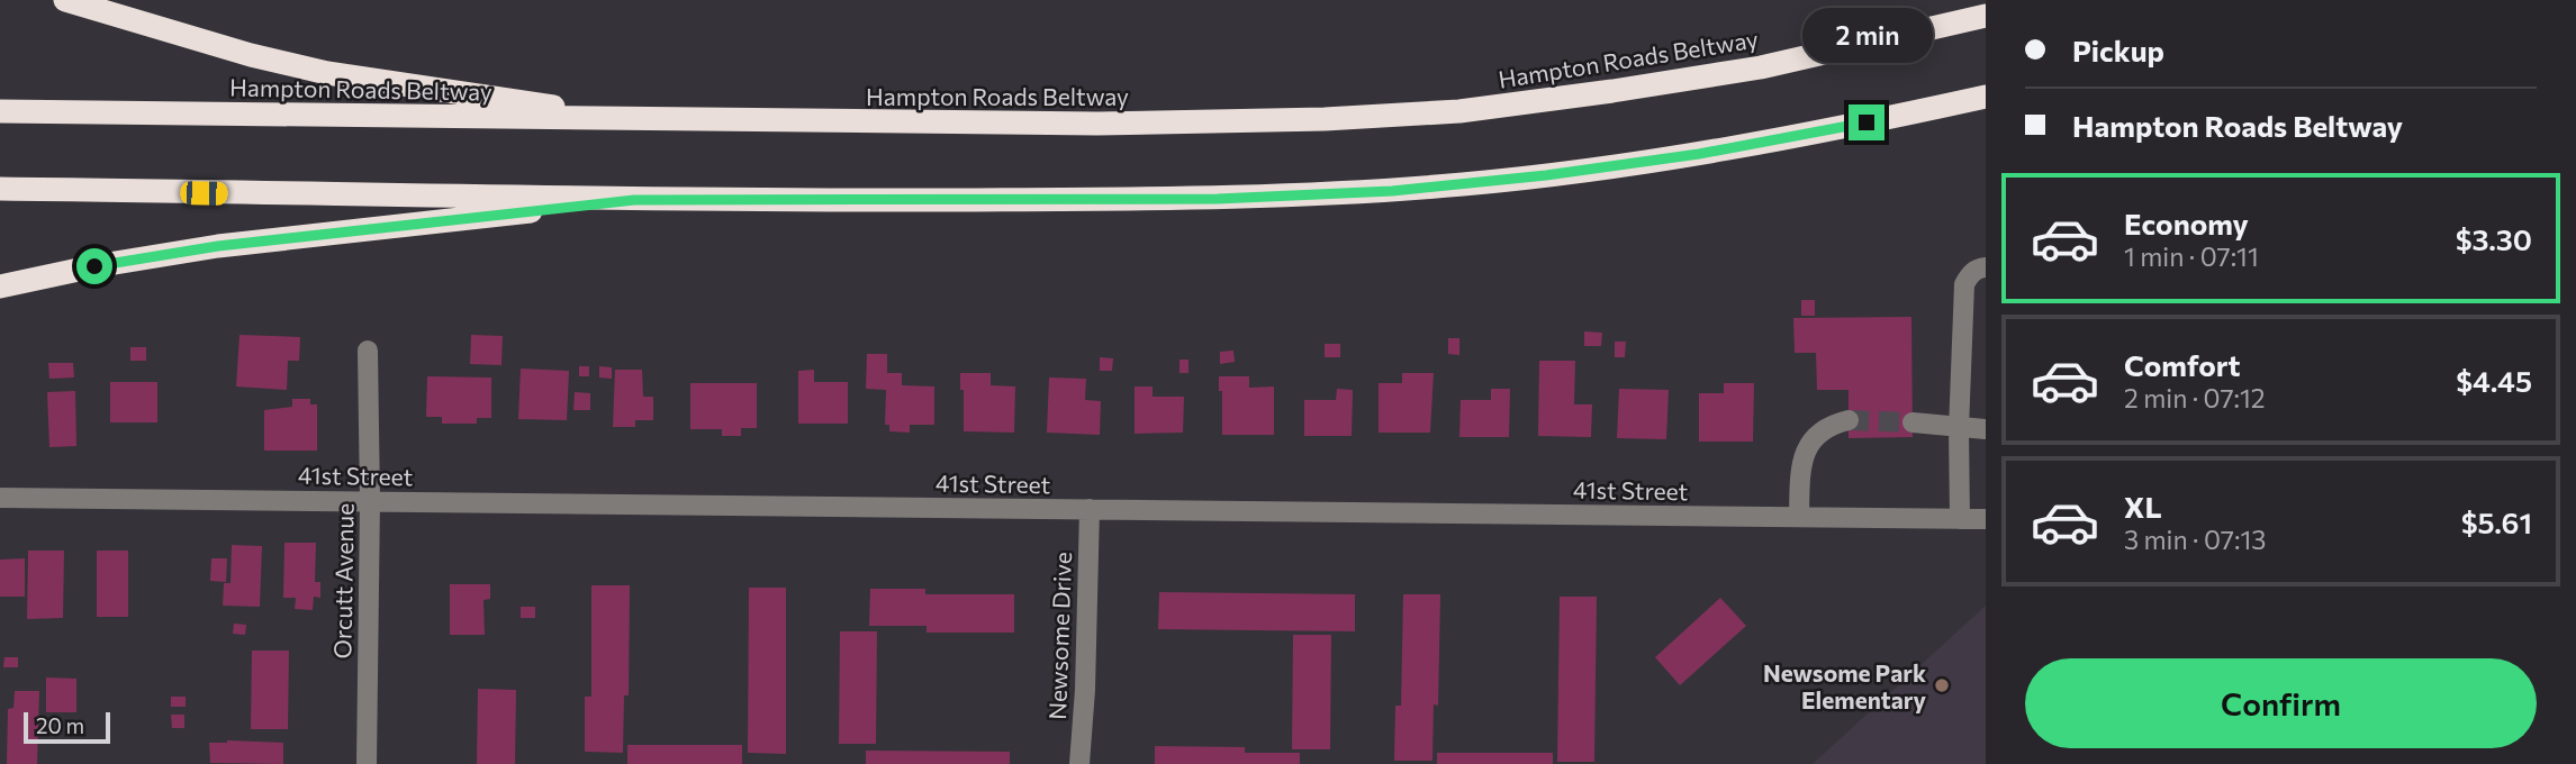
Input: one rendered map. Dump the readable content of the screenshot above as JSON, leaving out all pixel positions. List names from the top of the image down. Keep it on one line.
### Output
{"streets":{"highway":["Hampton Roads Beltway"],"street":["41st Street","Orcutt Avenue","Newsome Drive"]},"crossings":[["41st Street","Orcutt Avenue"],["41st Street","Newsome Drive"]],"places":["Newsome Park Elementary"],"scale_bar":"20 m","page":{"banner":["Pickup","Hampton Roads Beltway"],"bubble":"2 min","list":[{"name":"Economy","note":"1 min · 07:11","value":"$3.30"},{"name":"Comfort","note":"2 min · 07:12","value":"$4.45"},{"name":"XL","note":"3 min · 07:13","value":"$5.61"}],"buttons":"Confirm","scale":"20 m"}}
